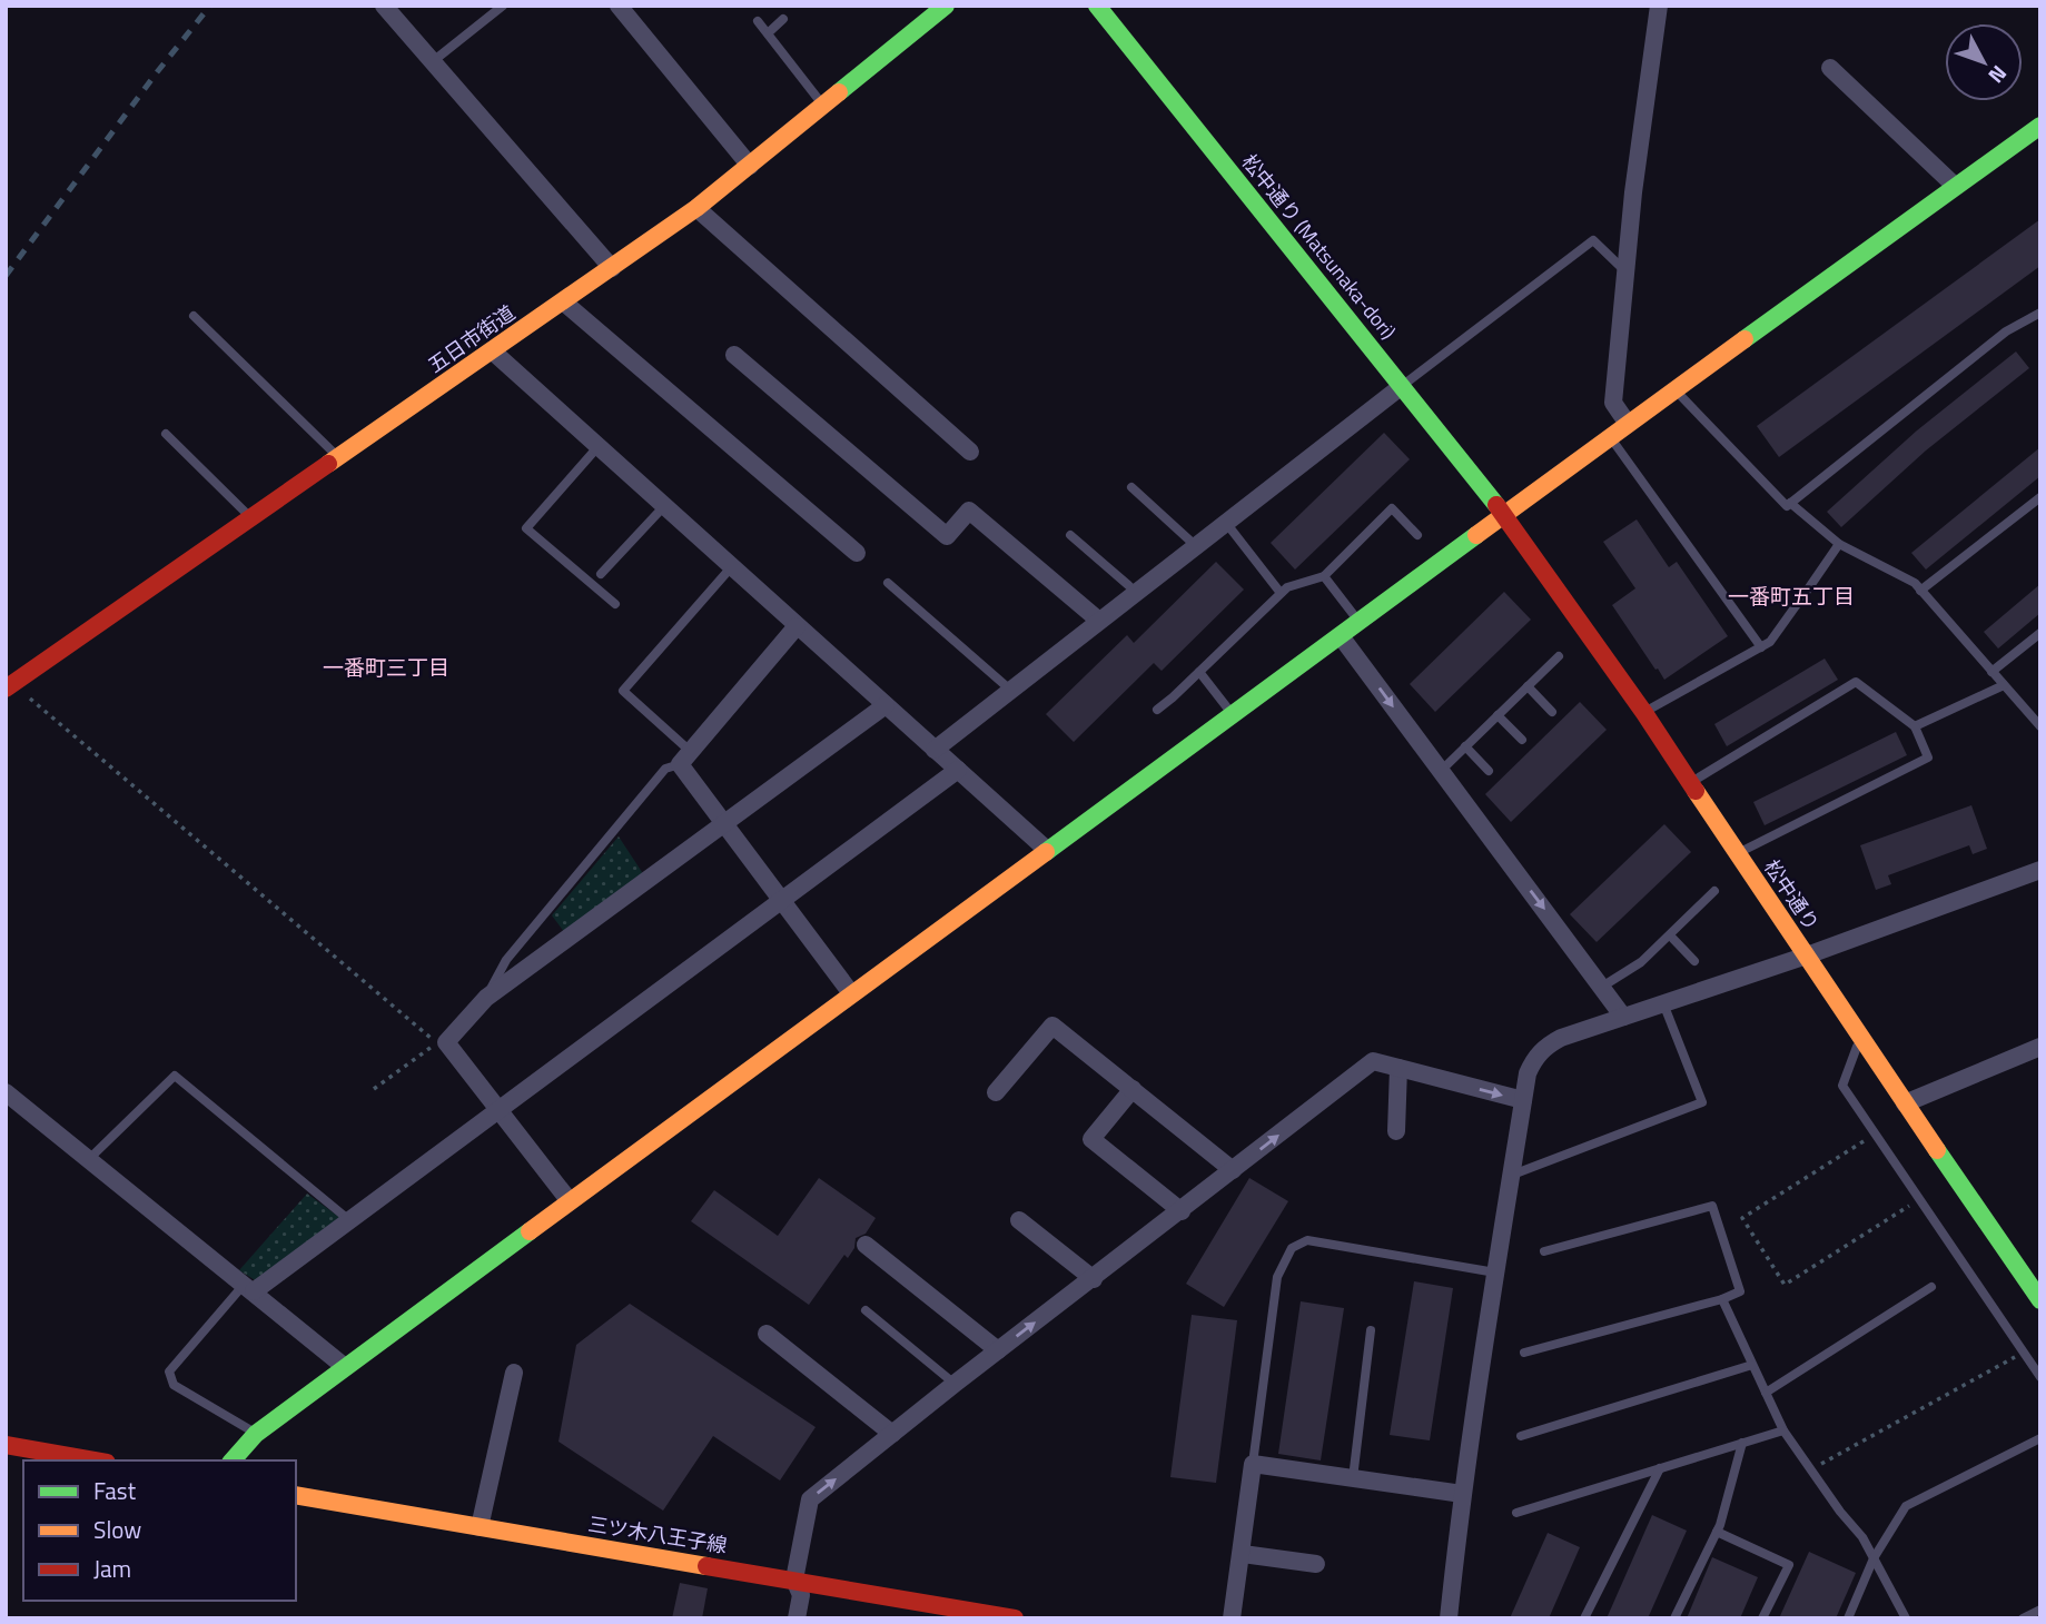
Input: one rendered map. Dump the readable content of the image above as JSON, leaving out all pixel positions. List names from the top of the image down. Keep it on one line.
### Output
{"streets":{"street":["松中通り (Matsunaka-dori)","五日市街道","松中通り","三ツ木八王子線"]},"crossings":[["松中通り (Matsunaka-dori)","松中通り"]],"districts":["一番町五丁目","一番町三丁目"],"legend":["Fast","Slow","Jam"],"north":"bottom right"}
